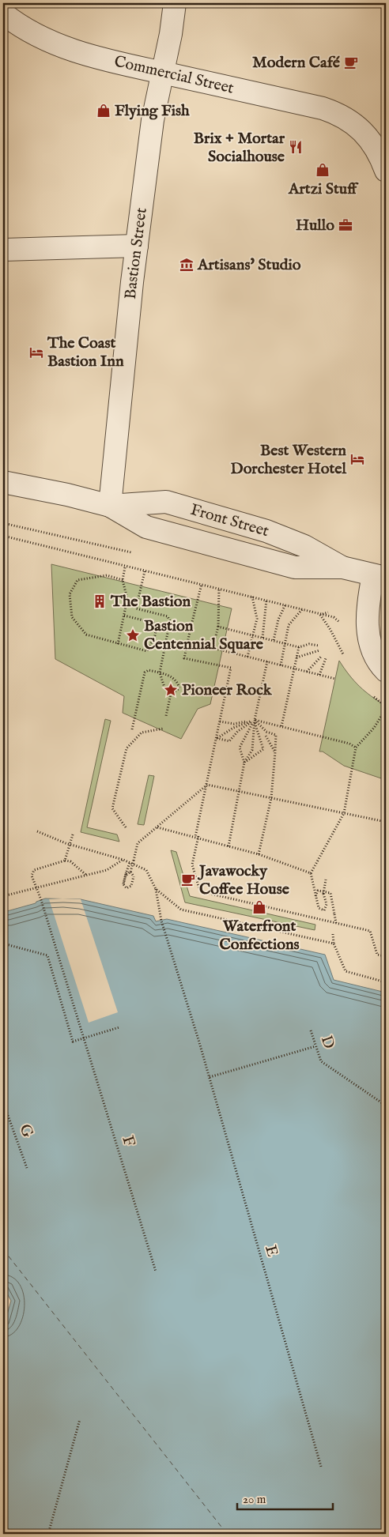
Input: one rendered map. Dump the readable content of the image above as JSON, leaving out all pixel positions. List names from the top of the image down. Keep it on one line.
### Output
{"streets":{"street":["Commercial Street","Bastion Street","Front Street"],"path":["D","G","F","E"]},"crossings":[["Commercial Street","Bastion Street"],["Bastion Street","Front Street"]],"places":{"cafe":["Modern Café","Javawocky Coffee House"],"shop":["Flying Fish","Artzi Stuff","Waterfront Confections"],"restaurant":["Brix + Mortar Socialhouse"],"office":["Hullo"],"museum":["Artisans' Studio"],"hotel":["The Coast Bastion Inn","Best Western Dorchester Hotel"],"building":["The Bastion"],"place":["Bastion Centennial Square","Pioneer Rock"]},"scale_bar":"20 m"}
